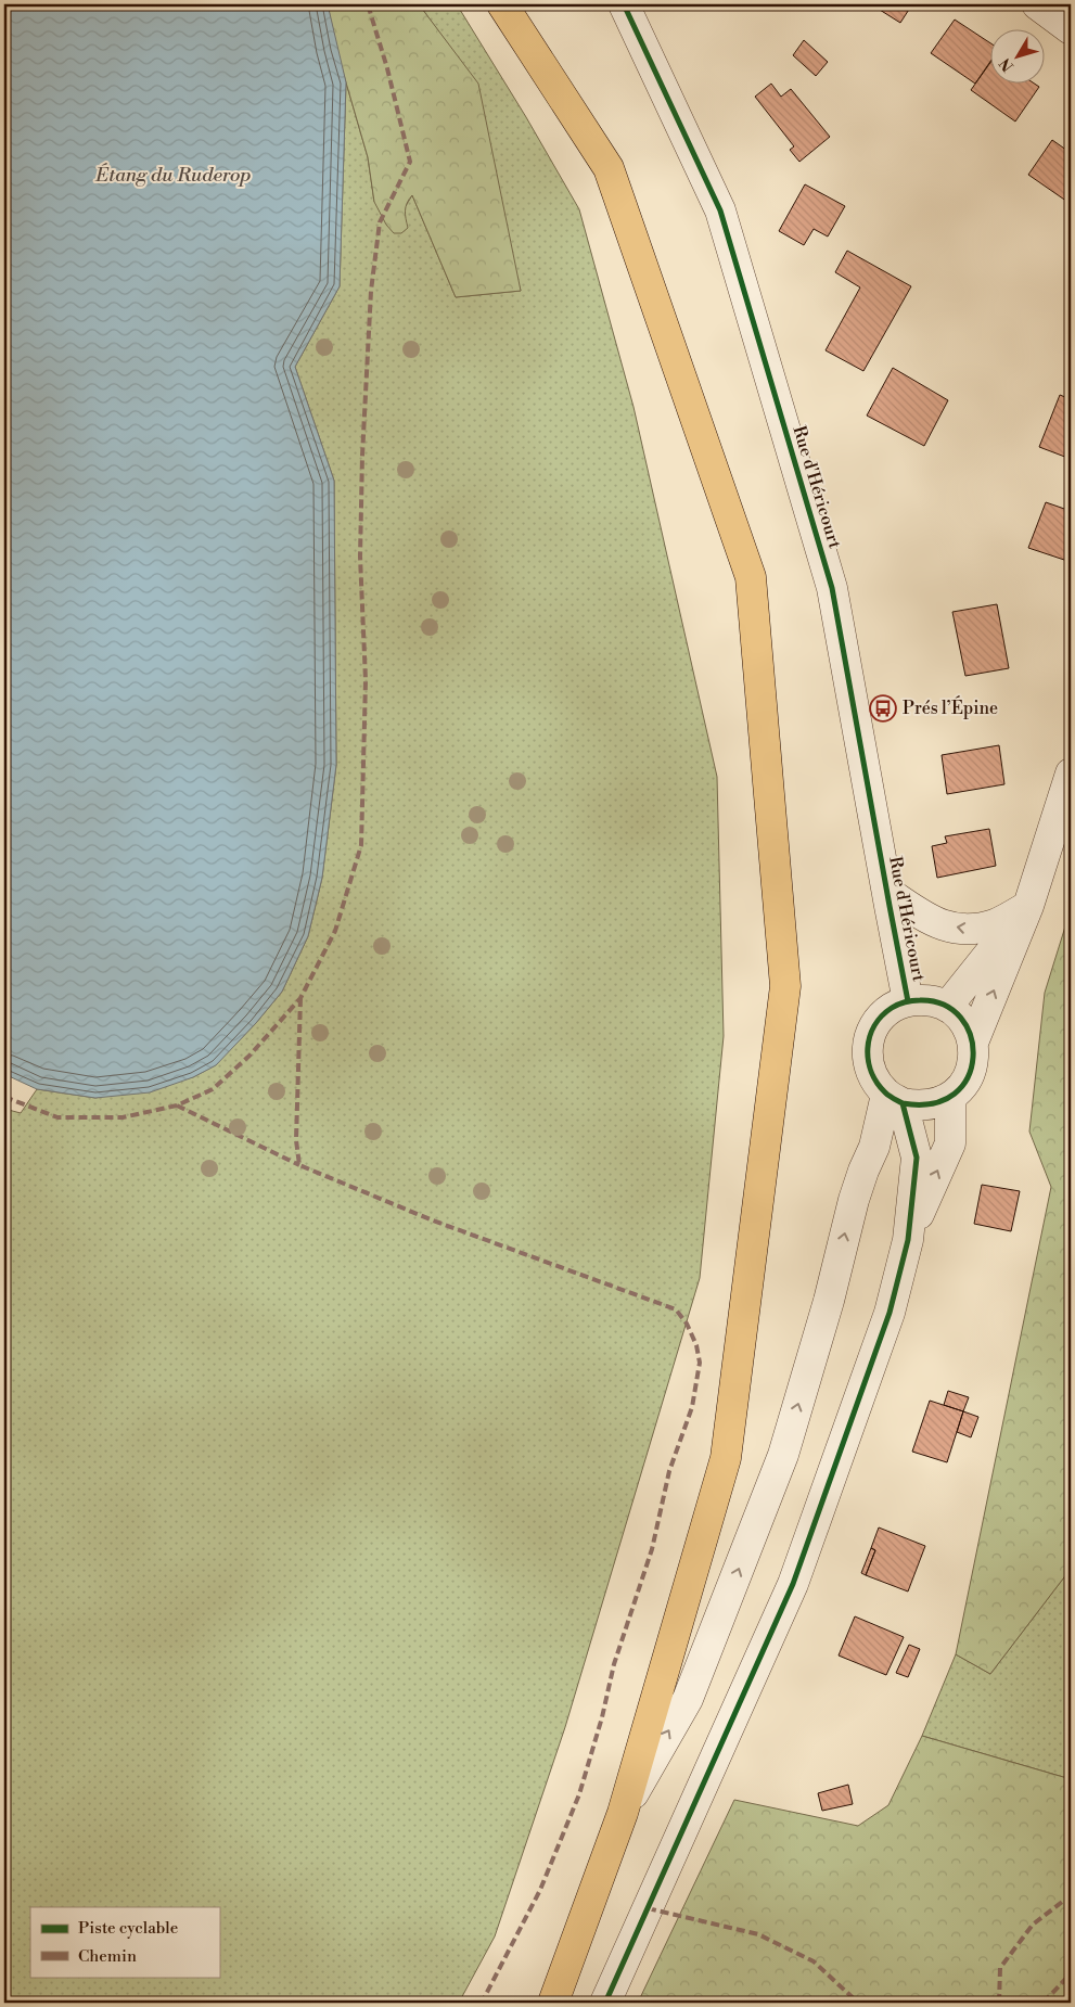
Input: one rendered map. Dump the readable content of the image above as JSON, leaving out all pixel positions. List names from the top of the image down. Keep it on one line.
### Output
{"streets":{"street":["Rue d'Héricourt"]},"water":["Étang du Ruderop"],"places":{"bus stop":["Prés l’Épine"]},"legend":["Piste cyclable","Chemin"],"north":"bottom left"}
